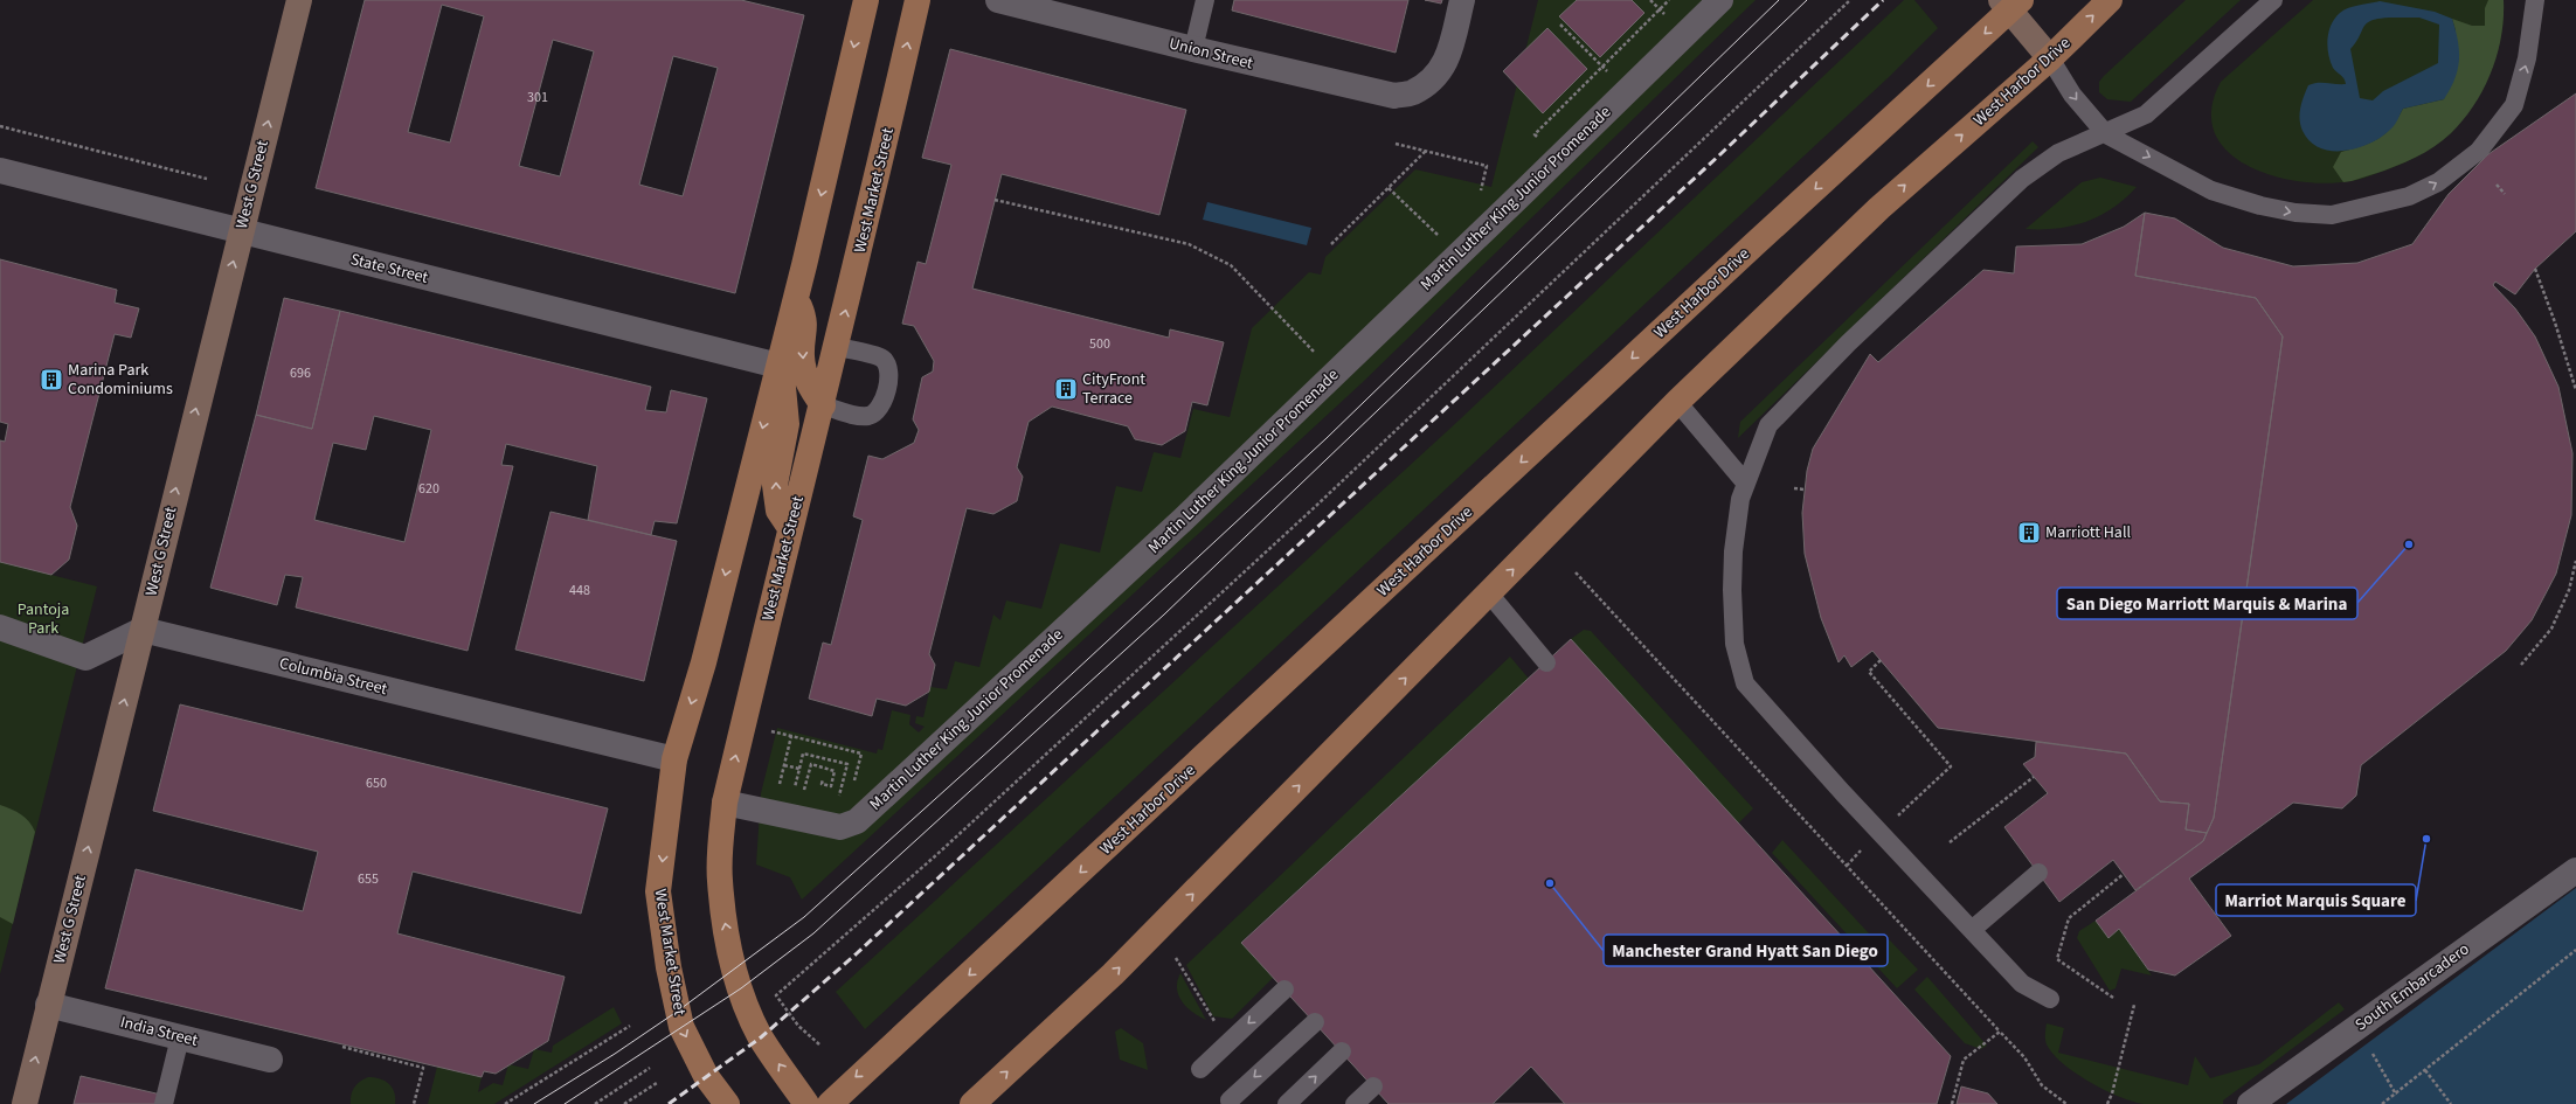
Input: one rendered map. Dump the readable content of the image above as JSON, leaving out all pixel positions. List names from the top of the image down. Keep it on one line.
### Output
{"streets":{"main road":["West Harbor Drive","West G Street","West Market Street"],"street":["Union Street","Martin Luther King Junior Promenade","State Street","Columbia Street","South Embarcadero","India Street"]},"crossings":[["West G Street","State Street"],["West G Street","Columbia Street"],["West G Street","India Street"],["West Market Street","State Street"],["West Market Street","Columbia Street"]],"one_way":["West G Street"],"parks":["Pantoja Park"],"places":{"building":["Marina Park Condominiums","CityFront Terrace","Marriott Hall"],"other":["San Diego Marriott Marquis & Marina","Marriot Marquis Square","Manchester Grand Hyatt San Diego"]},"house_numbers":["301","500","696","620","448","650","655"]}
